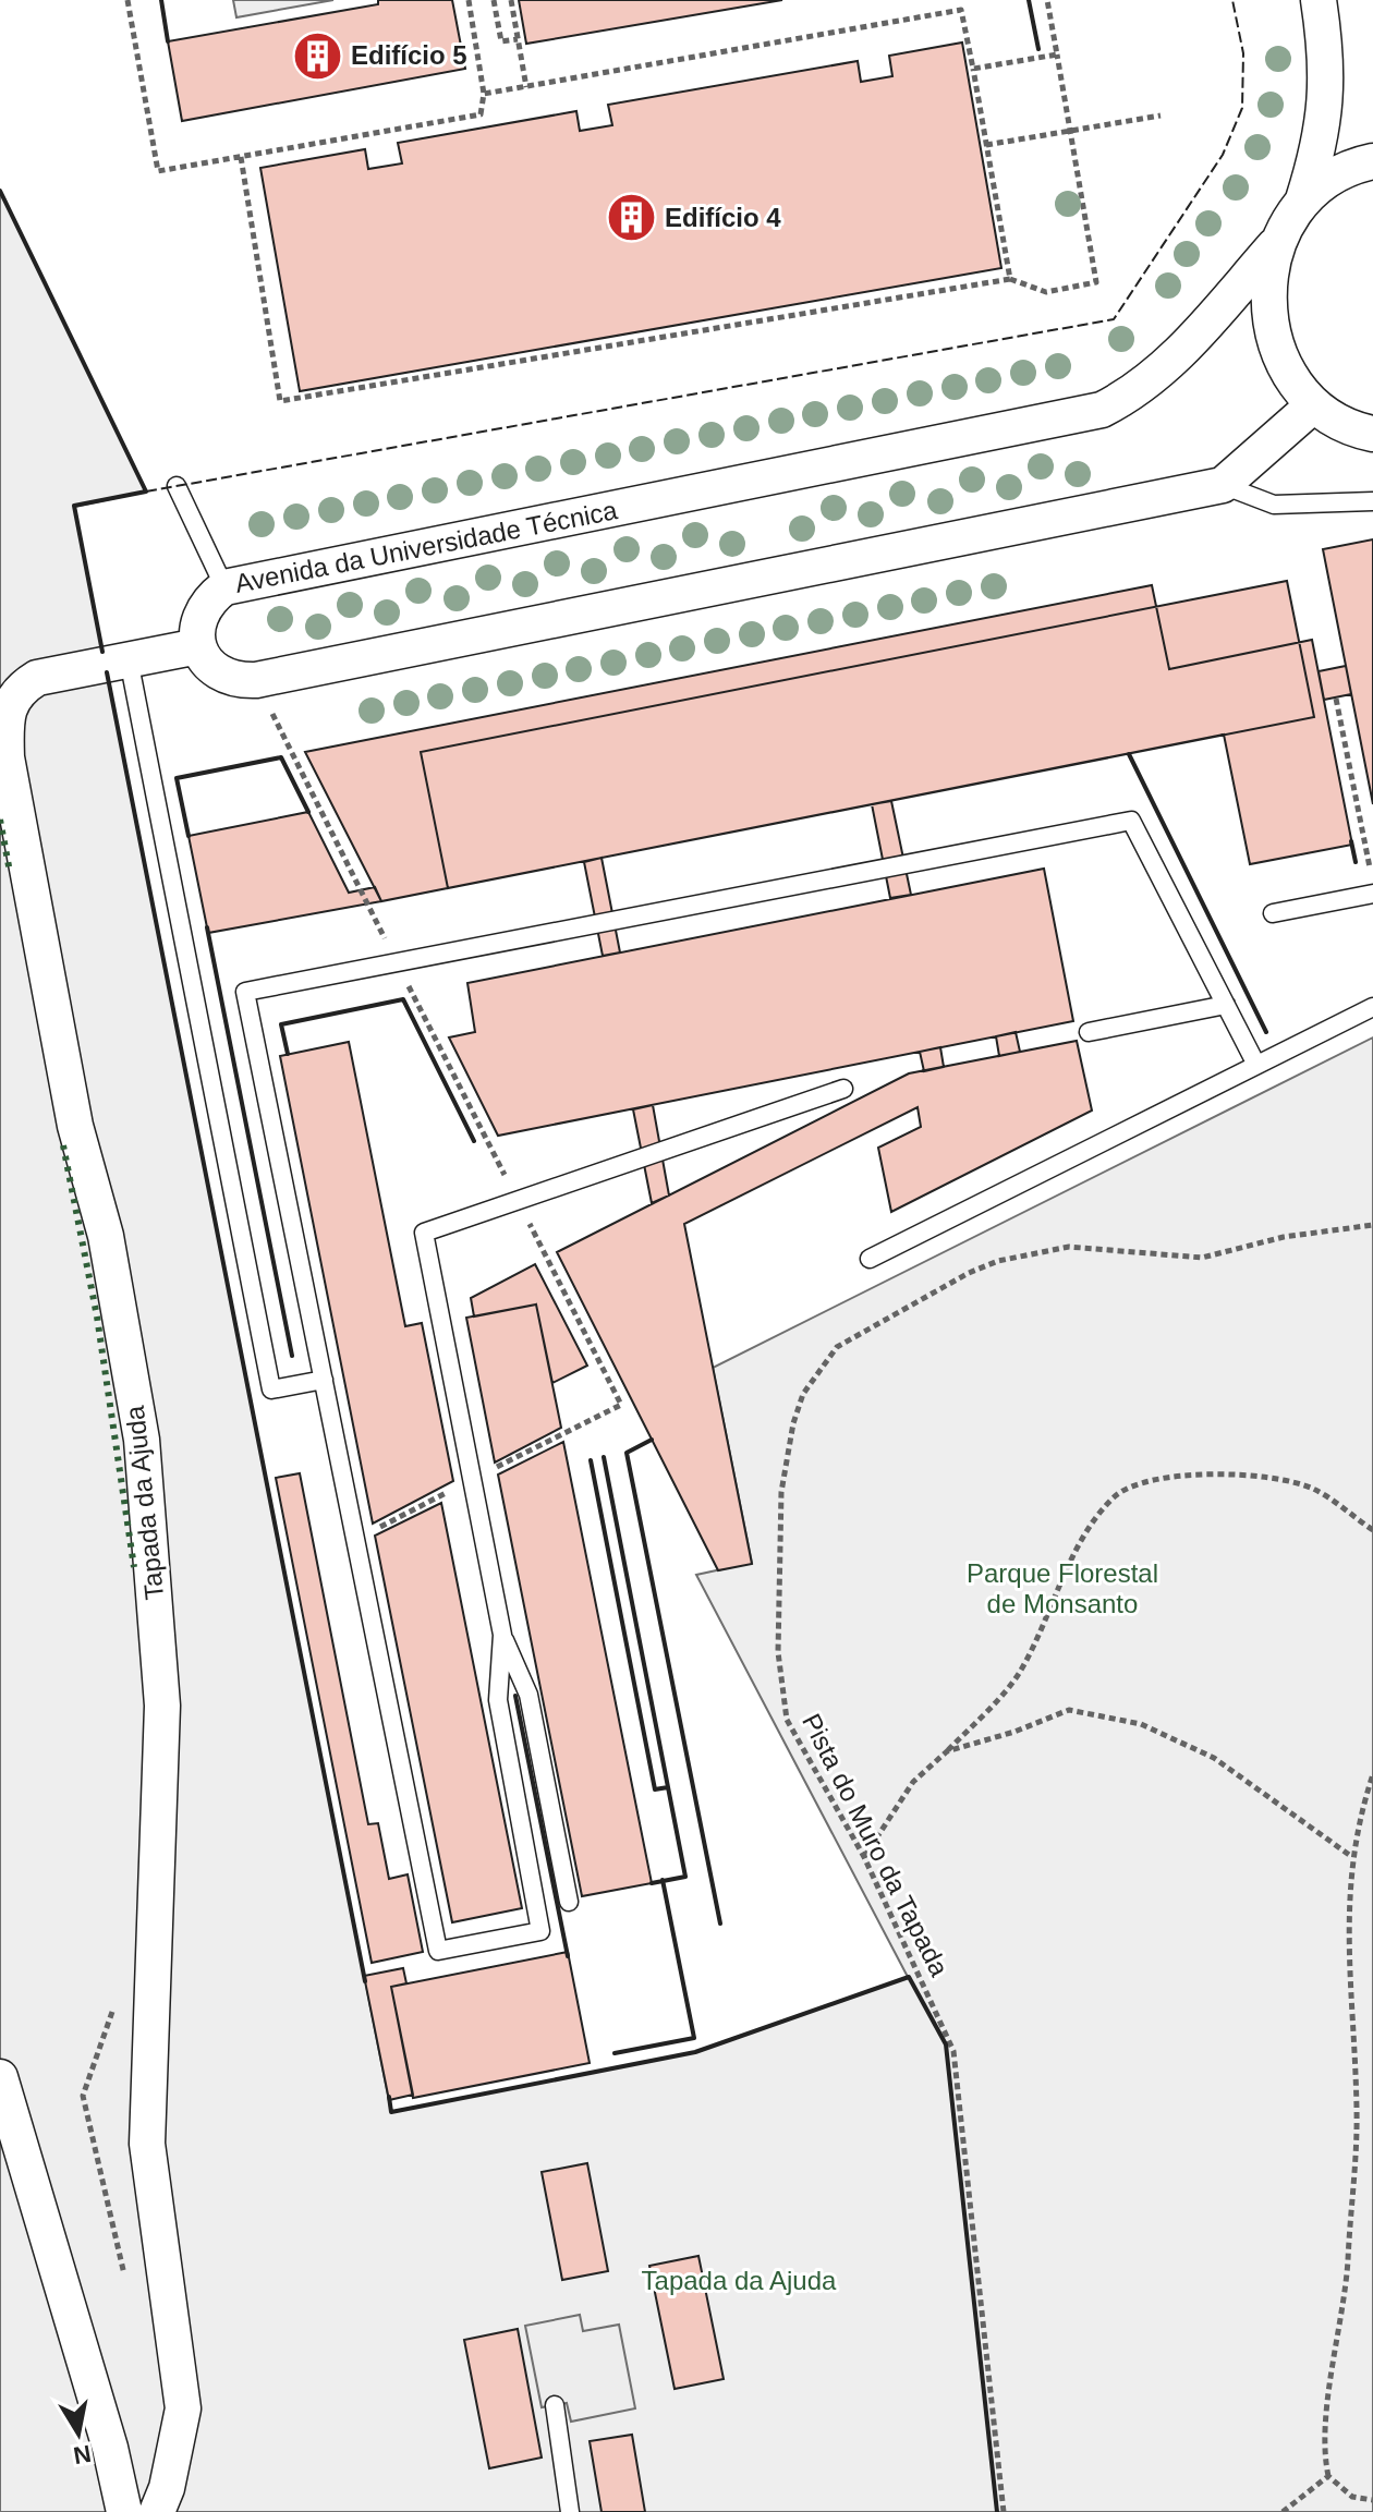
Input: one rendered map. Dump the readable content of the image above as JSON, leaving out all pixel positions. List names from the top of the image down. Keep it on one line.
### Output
{"streets":{"street":["Avenida da Universidade Técnica","Tapada da Ajuda"],"path":["Pista do Muro da Tapada"]},"crossings":[["Avenida da Universidade Técnica","Tapada da Ajuda"]],"parks":["Parque Florestal de Monsanto","Tapada da Ajuda"],"places":{"building":["Edifício 5","Edifício 4"]},"north":"bottom"}
